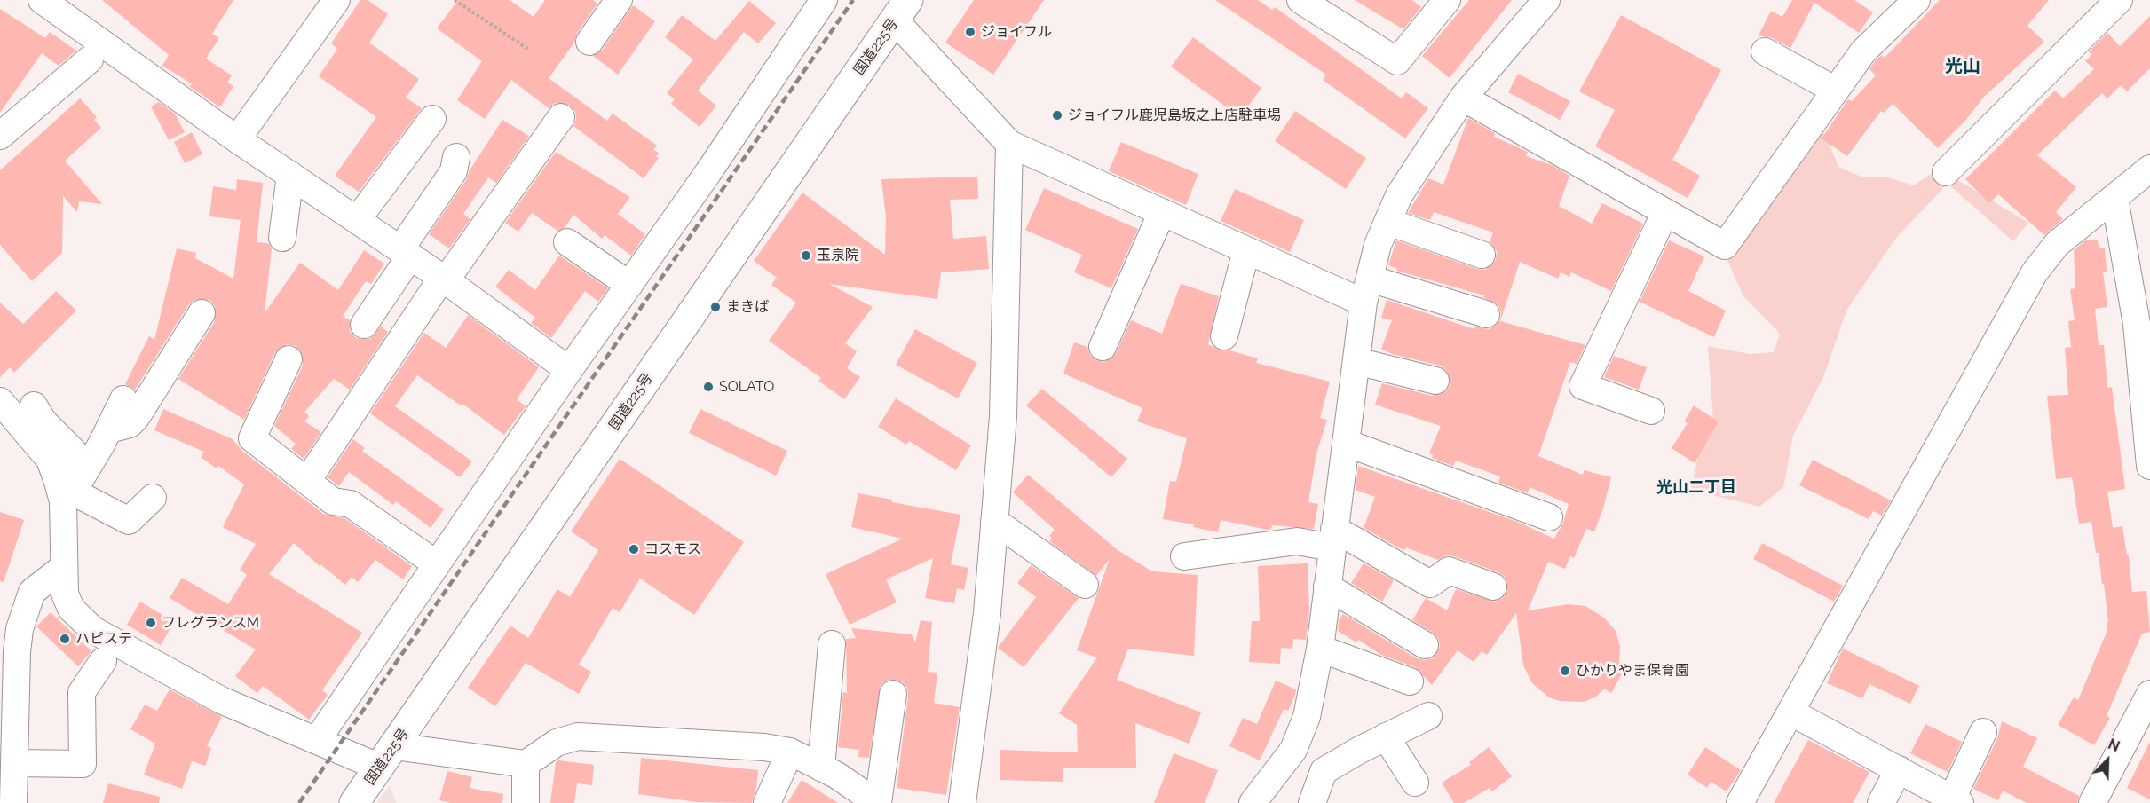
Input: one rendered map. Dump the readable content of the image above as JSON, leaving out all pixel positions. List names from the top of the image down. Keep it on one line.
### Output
{"streets":{"highway":["国道225号"]},"districts":["光山","光山二丁目"],"places":["ジョイフル","ジョイフル鹿児島坂之上店駐車場","玉泉院","まきば","SOLATO","コスモス","フレグランスM","ハピステ","ひかりやま保育園"],"north":"top right"}
